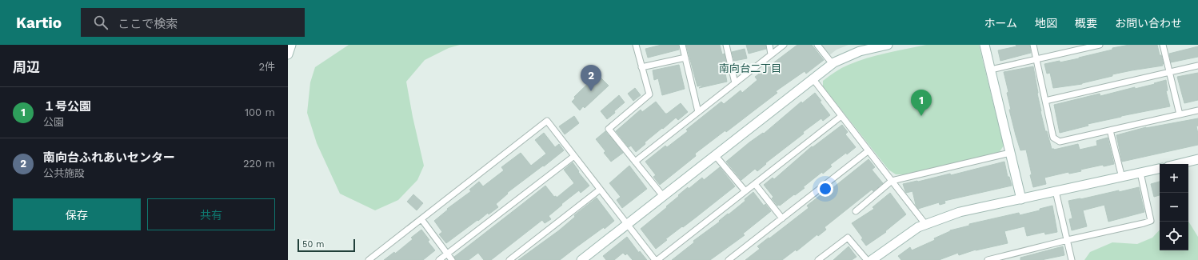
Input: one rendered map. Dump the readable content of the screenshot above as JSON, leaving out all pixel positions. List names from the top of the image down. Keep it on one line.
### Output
{"districts":["南向台二丁目"],"scale_bar":"50 m","page":{"header":"Kartio","search":"ここで検索","nav":["ホーム","地図","概要","お問い合わせ"],"heading":["周辺","2件"],"pins":["2","1"],"list":[{"mark":"1","name":"１号公園","note":"公園","value":"100 m"},{"mark":"2","name":"南向台ふれあいセンター","note":"公共施設","value":"220 m"}],"map_buttons":["+","−"],"buttons":["保存","共有"],"scale":"50 m"}}
